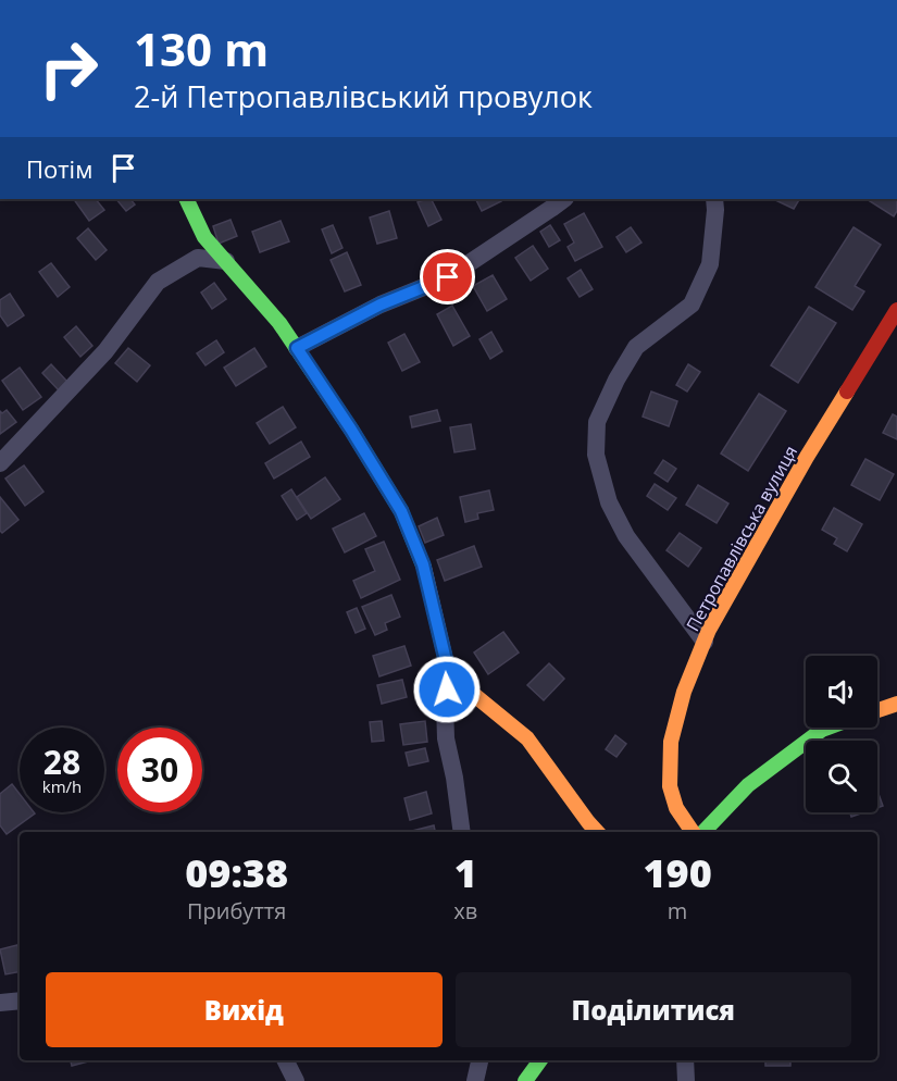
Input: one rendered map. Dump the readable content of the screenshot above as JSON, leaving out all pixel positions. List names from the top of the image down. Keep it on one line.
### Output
{"streets":{"street":["Петропавлівська вулиця"]},"page":{"turn":["130 m","2-й Петропавлівський провулок"],"then":"Потім","speed":"28 km/h","limit":"30","eta":["09:38","Прибуття","1","хв","190","m"],"buttons":["Вихід","Поділитися"]}}
